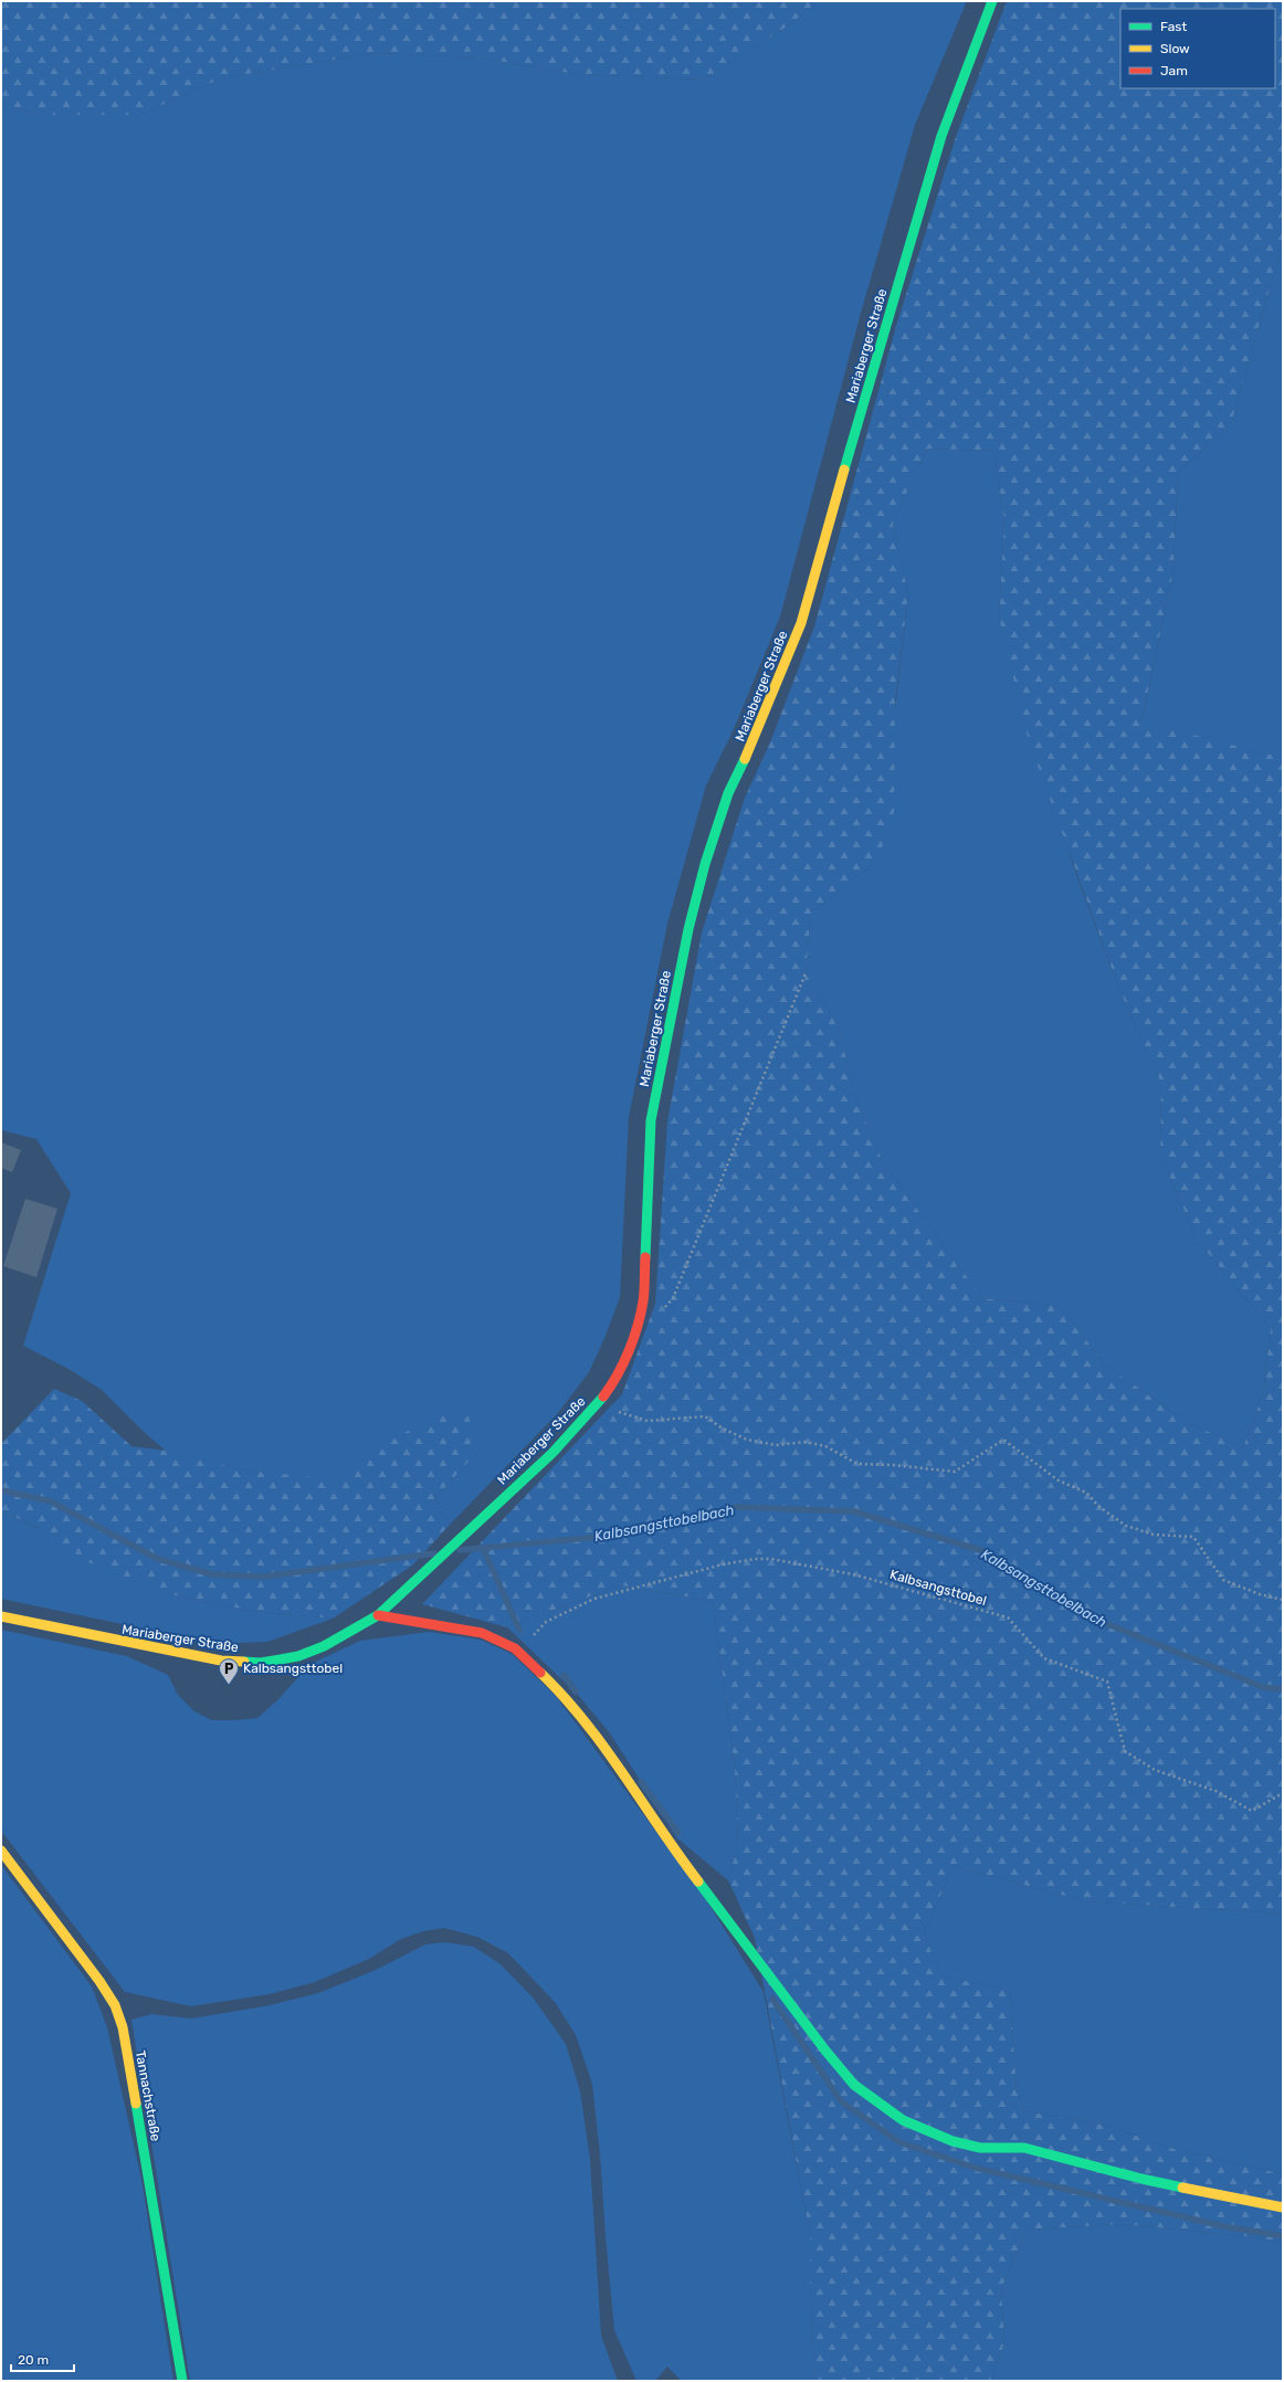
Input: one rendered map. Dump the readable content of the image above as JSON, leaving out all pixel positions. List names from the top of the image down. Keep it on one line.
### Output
{"streets":{"street":["Mariaberger Straße","Tannachstraße"],"path":["Kalbsangsttobel"]},"water":["Kalbsangsttobelbach"],"places":{"parking":["Kalbsangsttobel"]},"legend":["Fast","Slow","Jam"],"scale_bar":"20 m"}
